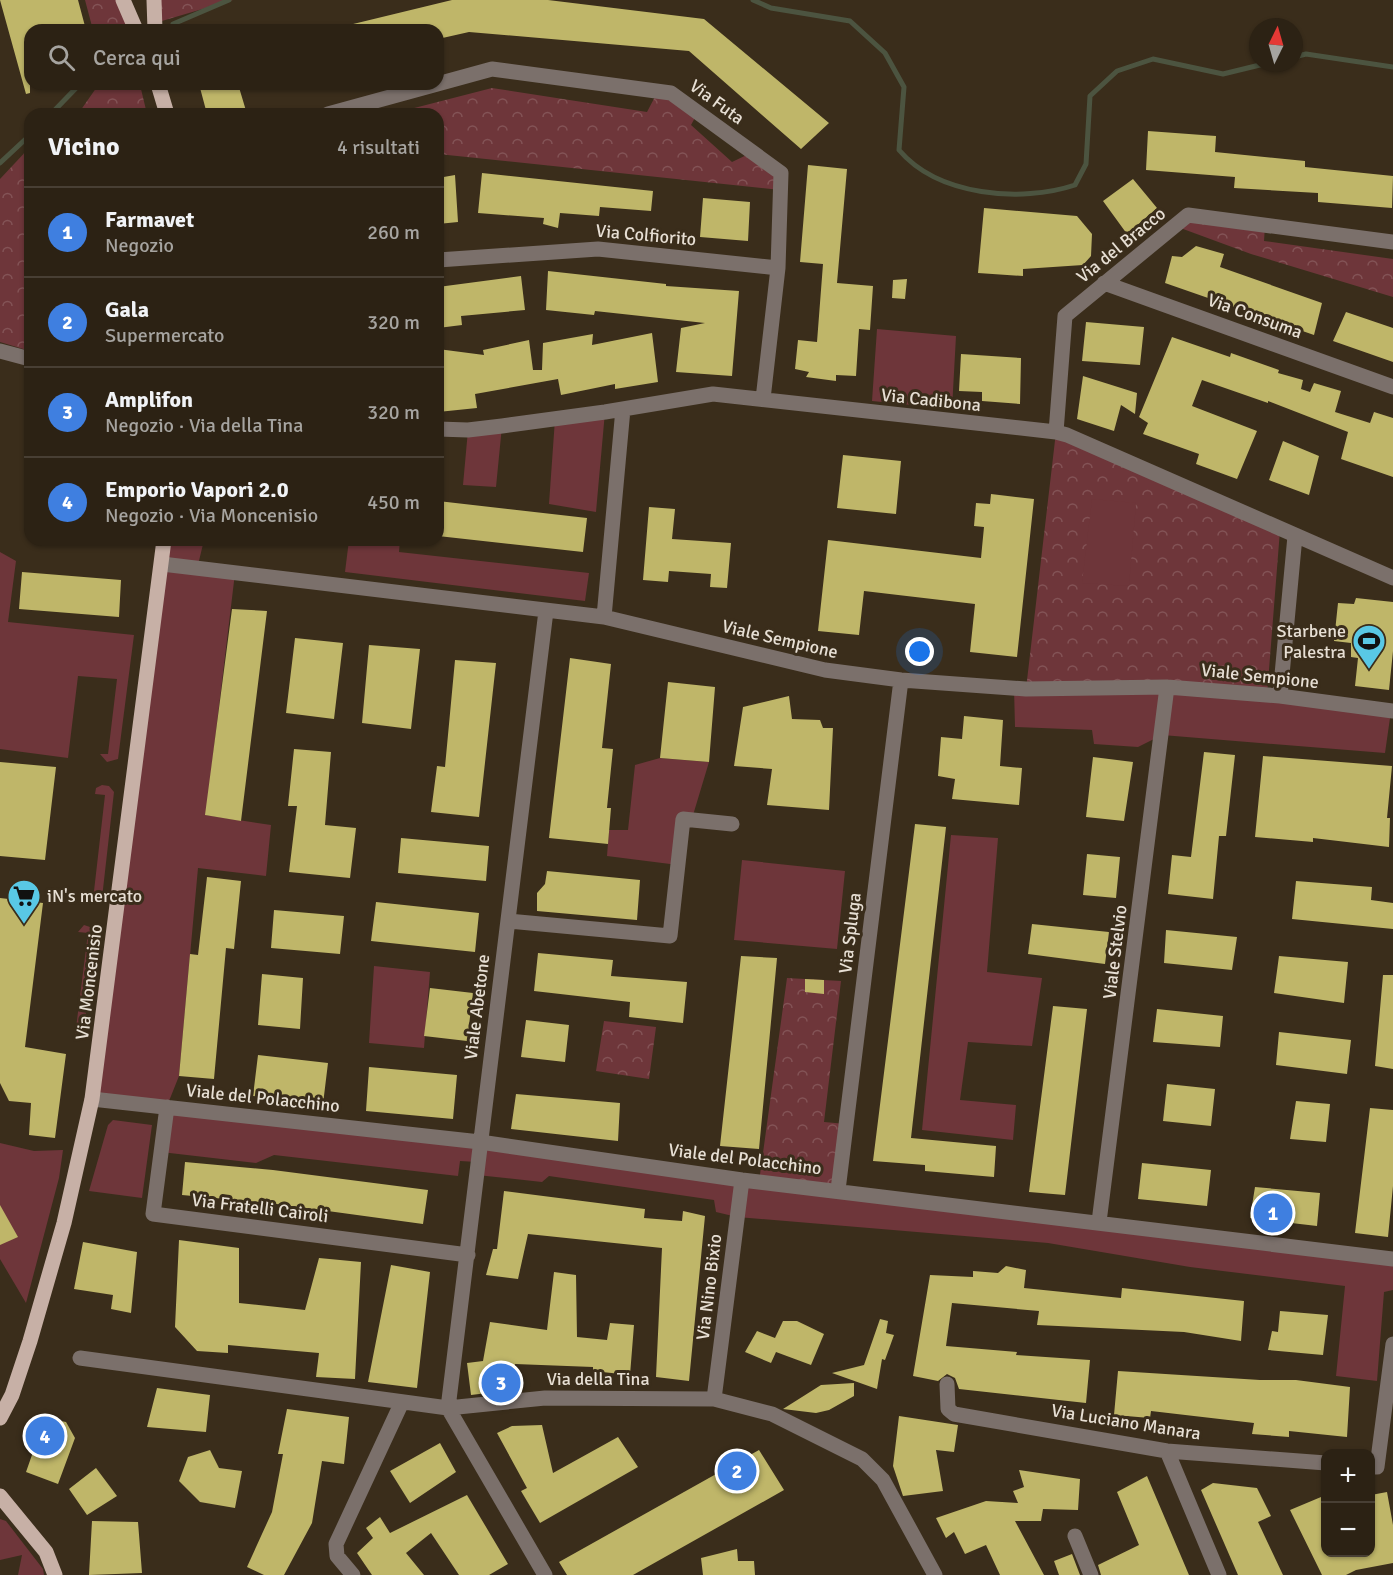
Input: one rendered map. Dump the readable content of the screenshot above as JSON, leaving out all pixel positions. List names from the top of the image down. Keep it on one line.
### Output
{"streets":{"main road":["Via Moncenisio"],"street":["Via Futa","Via Colfiorito","Via del Bracco","Via Consuma","Via Cadibona","Viale Sempione","Via Spluga","Viale Stelvio","Viale Abetone","Viale del Polacchino","Via Fratelli Cairoli","Via Nino Bixio","Via della Tina","Via Luciano Manara"]},"crossings":[["Via Futa","Via Colfiorito"],["Via Futa","Via Cadibona"],["Via del Bracco","Via Consuma"],["Via del Bracco","Via Cadibona"],["Viale Sempione","Via Spluga"],["Viale Sempione","Viale Stelvio"],["Viale Sempione","Via Moncenisio"],["Viale Sempione","Viale Abetone"],["Via Spluga","Viale del Polacchino"],["Viale Stelvio","Viale del Polacchino"],["Via Moncenisio","Viale del Polacchino"],["Viale Abetone","Viale del Polacchino"],["Viale Abetone","Via Fratelli Cairoli"],["Viale Abetone","Via della Tina"],["Viale del Polacchino","Via Fratelli Cairoli"],["Viale del Polacchino","Via Nino Bixio"],["Via Nino Bixio","Via della Tina"]],"places":{"sports":["Starbene Palestra"],"supermarket":["iN's mercato"]},"north":"top","page":{"search":"Cerca qui","heading":["Vicino","4 risultati"],"list":[{"mark":"1","name":"Farmavet","note":"Negozio","value":"260 m"},{"mark":"2","name":"Gala","note":"Supermercato","value":"320 m"},{"mark":"3","name":"Amplifon","note":"Negozio · Via della Tina","value":"320 m"},{"mark":"4","name":"Emporio Vapori 2.0","note":"Negozio · Via Moncenisio","value":"450 m"}],"pins":["1","3","4","2"],"map_buttons":["+","−"]}}
